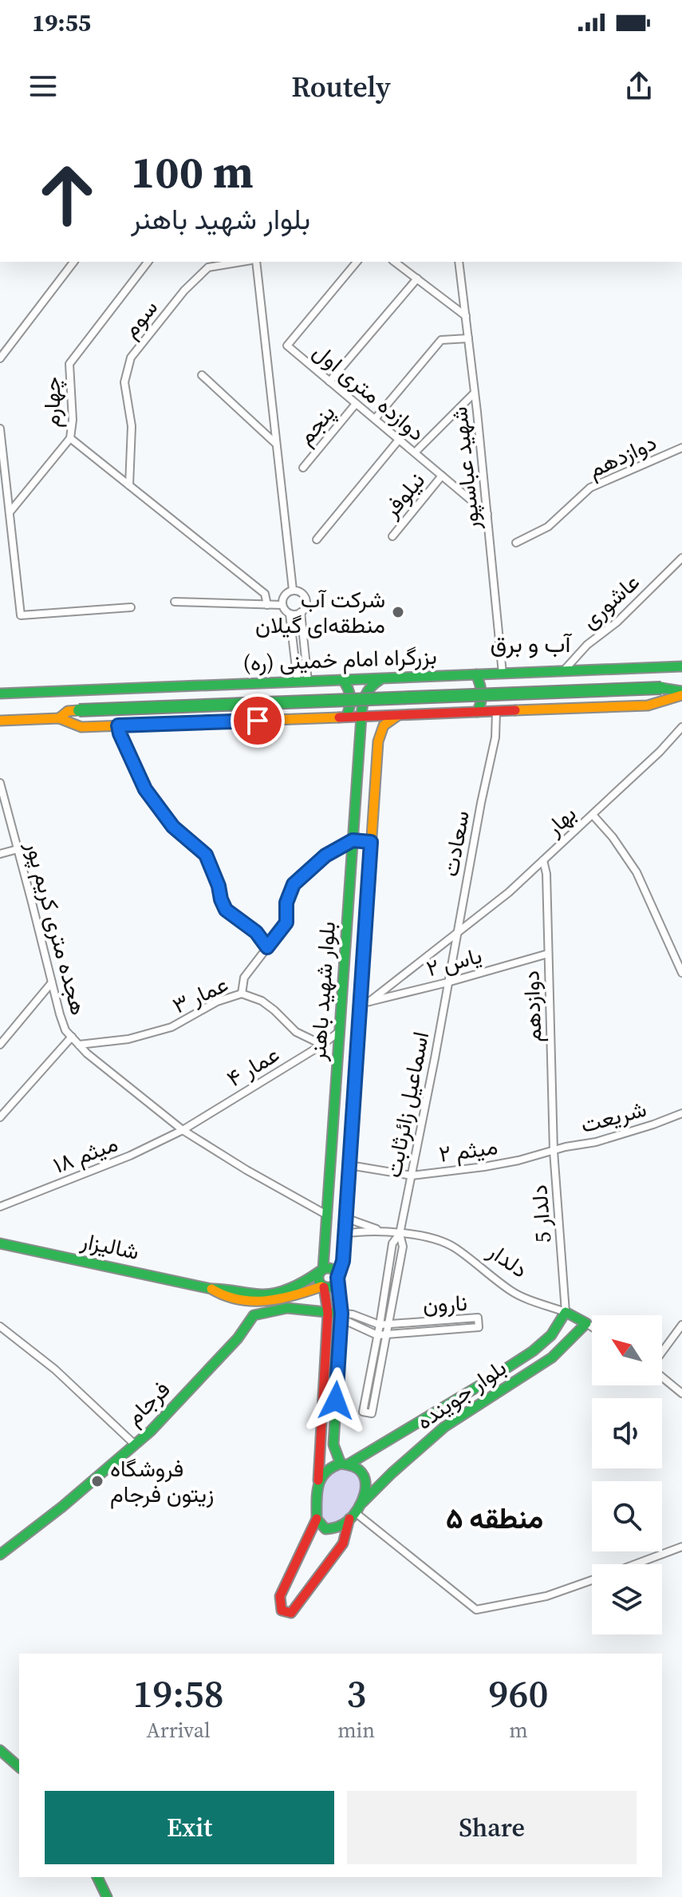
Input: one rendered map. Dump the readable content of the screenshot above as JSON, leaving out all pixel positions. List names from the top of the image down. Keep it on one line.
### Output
{"streets":{"main road":["بزرگراه امام خمینی (ره)","بلوار شهید باهنر","شالیزار","دلدار","بلوار جوینده","فرجام"],"street":["سوم","دوازده متری اول","چهارم","پنجم","دوازدهم","شهید عباسپور","نیلوفر","عاشوری","بهار","سعادت","هجده متری کریم پور","یاس ۲","عمار ۳","عمار ۴","اسماعیل زائرثابت","شریعت","میثم ۲","میثم ۱۸","دلدار 5","نارون"]},"crossings":[["دوازده متری اول","پنجم"],["دوازده متری اول","شهید عباسپور"],["دوازده متری اول","نیلوفر"],["دوازدهم","بهار"],["دوازدهم","یاس ۲"],["دوازدهم","شریعت"],["دوازدهم","میثم ۲"],["دوازدهم","دلدار 5"],["شهید عباسپور","بزرگراه امام خمینی (ره)"],["عاشوری","بزرگراه امام خمینی (ره)"],["بزرگراه امام خمینی (ره)","سعادت"],["بزرگراه امام خمینی (ره)","بلوار شهید باهنر"],["بهار","سعادت"],["بهار","یاس ۲"],["بهار","بلوار شهید باهنر"],["سعادت","یاس ۲"],["سعادت","اسماعیل زائرثابت"],["هجده متری کریم پور","بلوار شهید باهنر"],["هجده متری کریم پور","عمار ۳"],["هجده متری کریم پور","عمار ۴"],["هجده متری کریم پور","میثم ۱۸"],["یاس ۲","بلوار شهید باهنر"],["یاس ۲","اسماعیل زائرثابت"],["بلوار شهید باهنر","عمار ۴"],["بلوار شهید باهنر","میثم ۲"],["بلوار شهید باهنر","شالیزار"],["بلوار شهید باهنر","نارون"],["بلوار شهید باهنر","بلوار جوینده"],["عمار ۳","عمار ۴"],["عمار ۴","میثم ۱۸"],["اسماعیل زائرثابت","میثم ۲"],["اسماعیل زائرثابت","دلدار"],["شریعت","میثم ۲"],["شریعت","دلدار 5"],["میثم ۲","دلدار 5"],["دلدار 5","دلدار"],["دلدار 5","بلوار جوینده"],["دلدار","بلوار جوینده"]],"districts":["آب و برق","منطقه ۵"],"places":["شرکت آب منطقه‌ای گیلان","فروشگاه زیتون فرجام"],"north":"top left","page":{"status":"19:55","header":"Routely","turn":["100 m","بلوار شهید باهنر"],"eta":["19:58","Arrival","3","min","960","m"],"buttons":["Exit","Share"]}}
